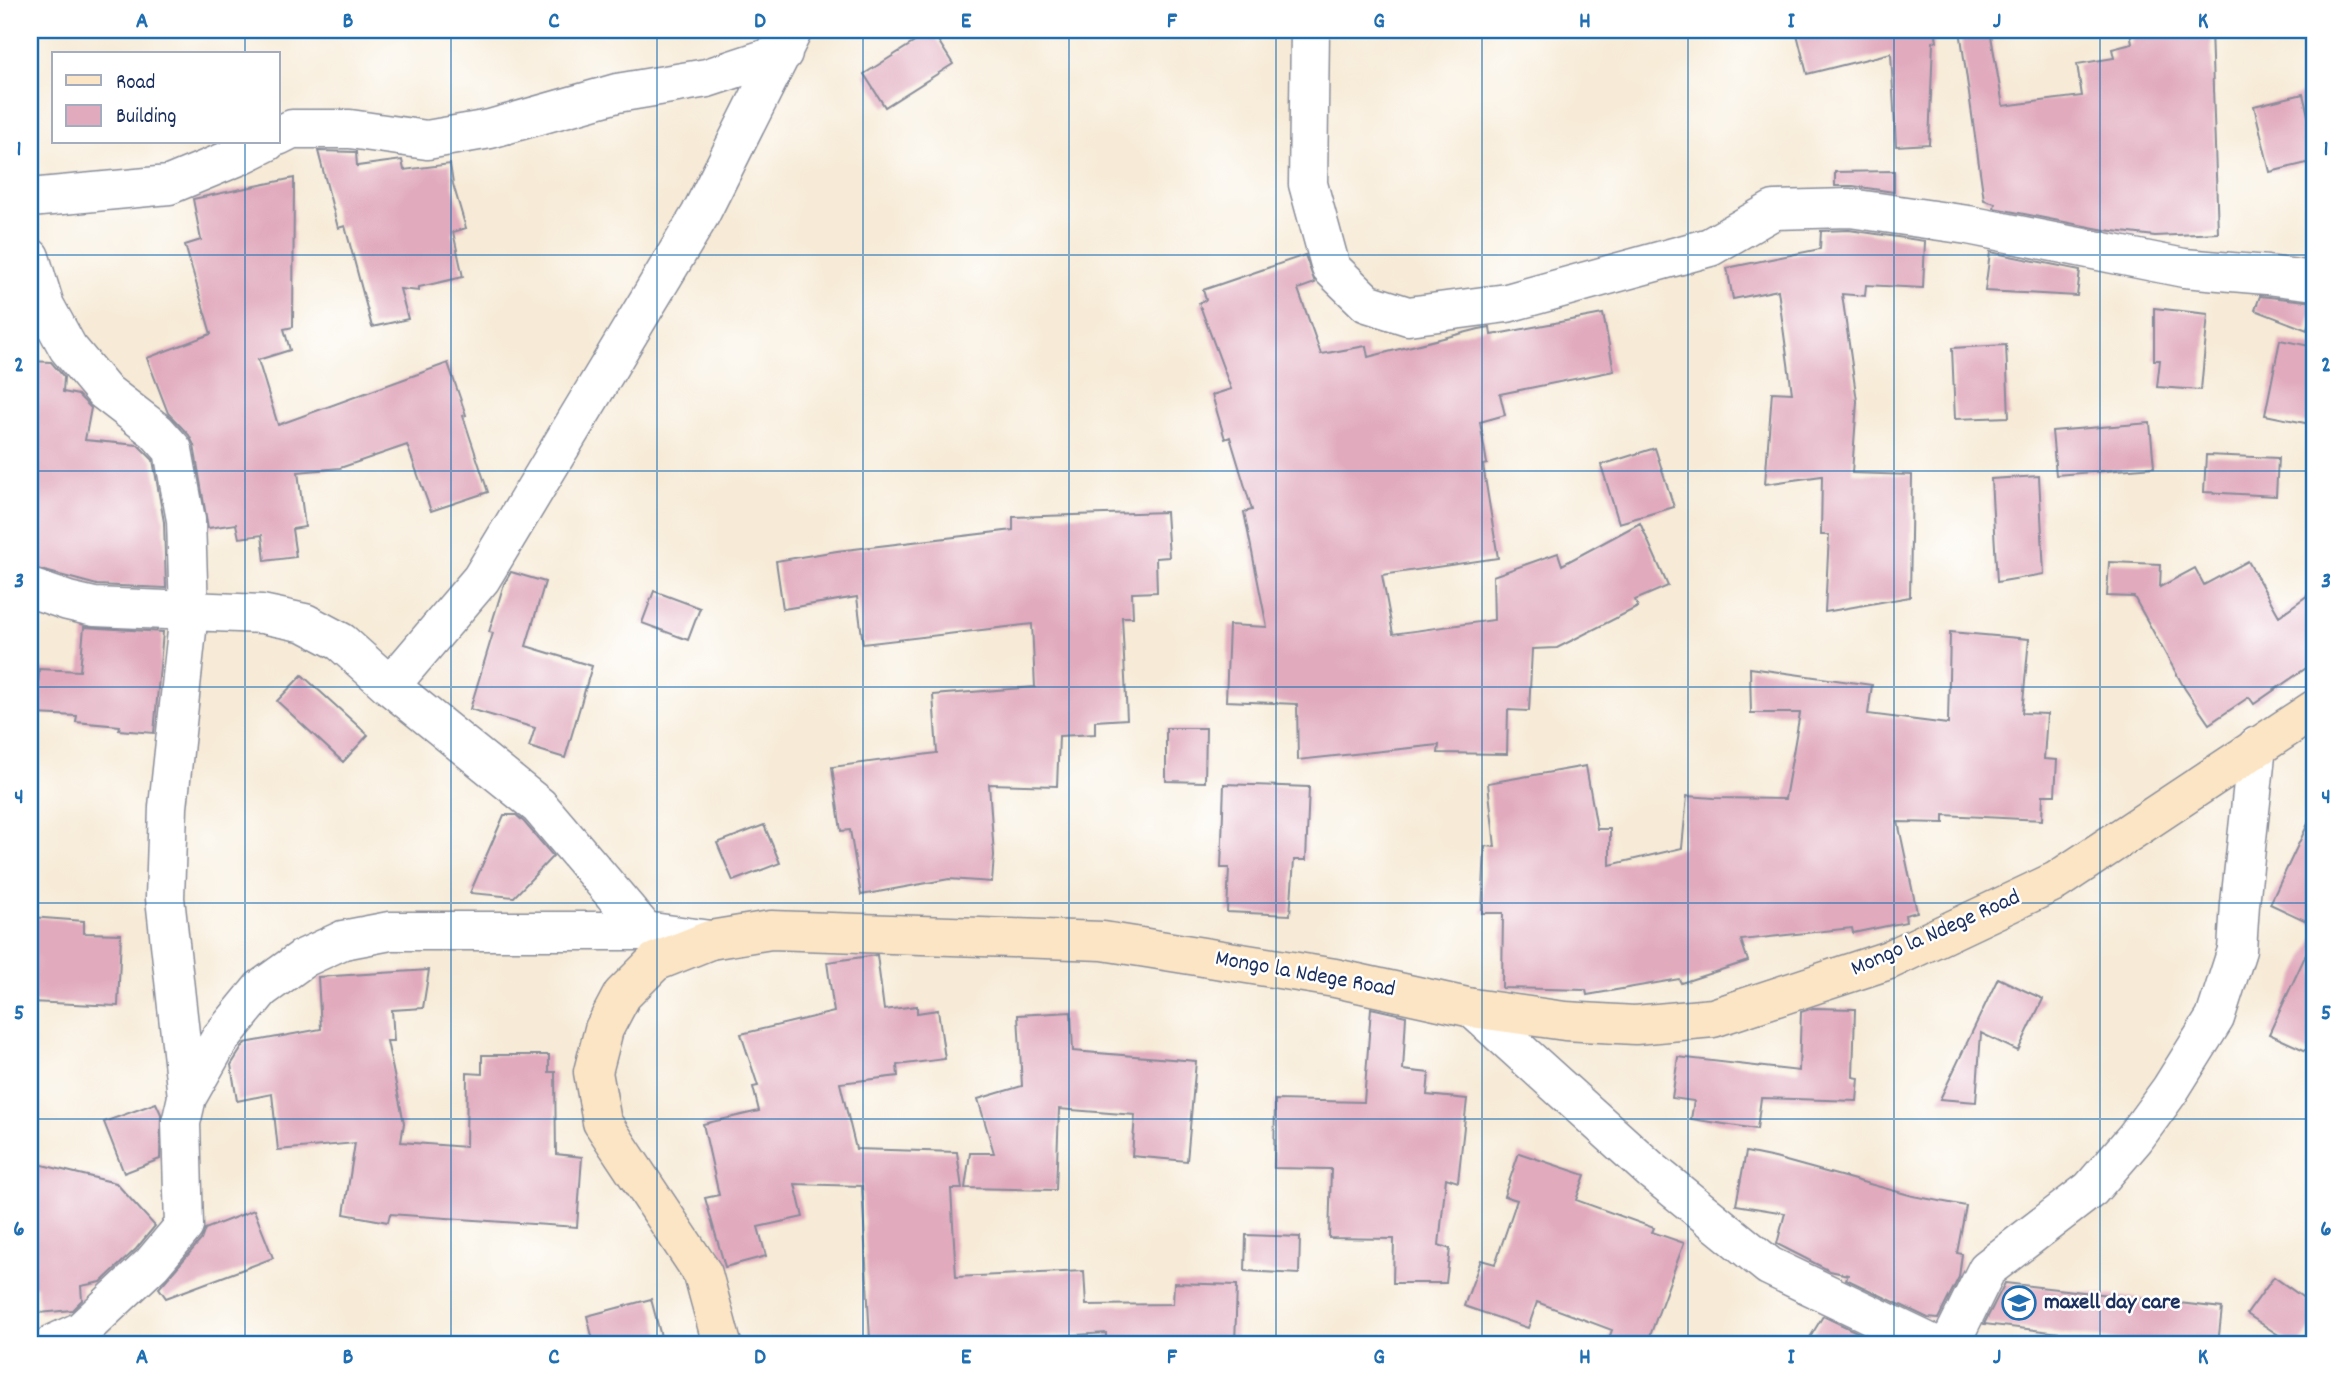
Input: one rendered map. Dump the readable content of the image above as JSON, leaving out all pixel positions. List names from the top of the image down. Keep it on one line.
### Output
{"streets":{"street":["Mongo la Ndege Road"]},"places":{"school or university":["maxell day care"]},"legend":["Road","Building"],"grid":{"columns":["A","B","C","D","E","F","G","H","I","J","K"],"rows":["1","2","3","4","5","6"]}}
